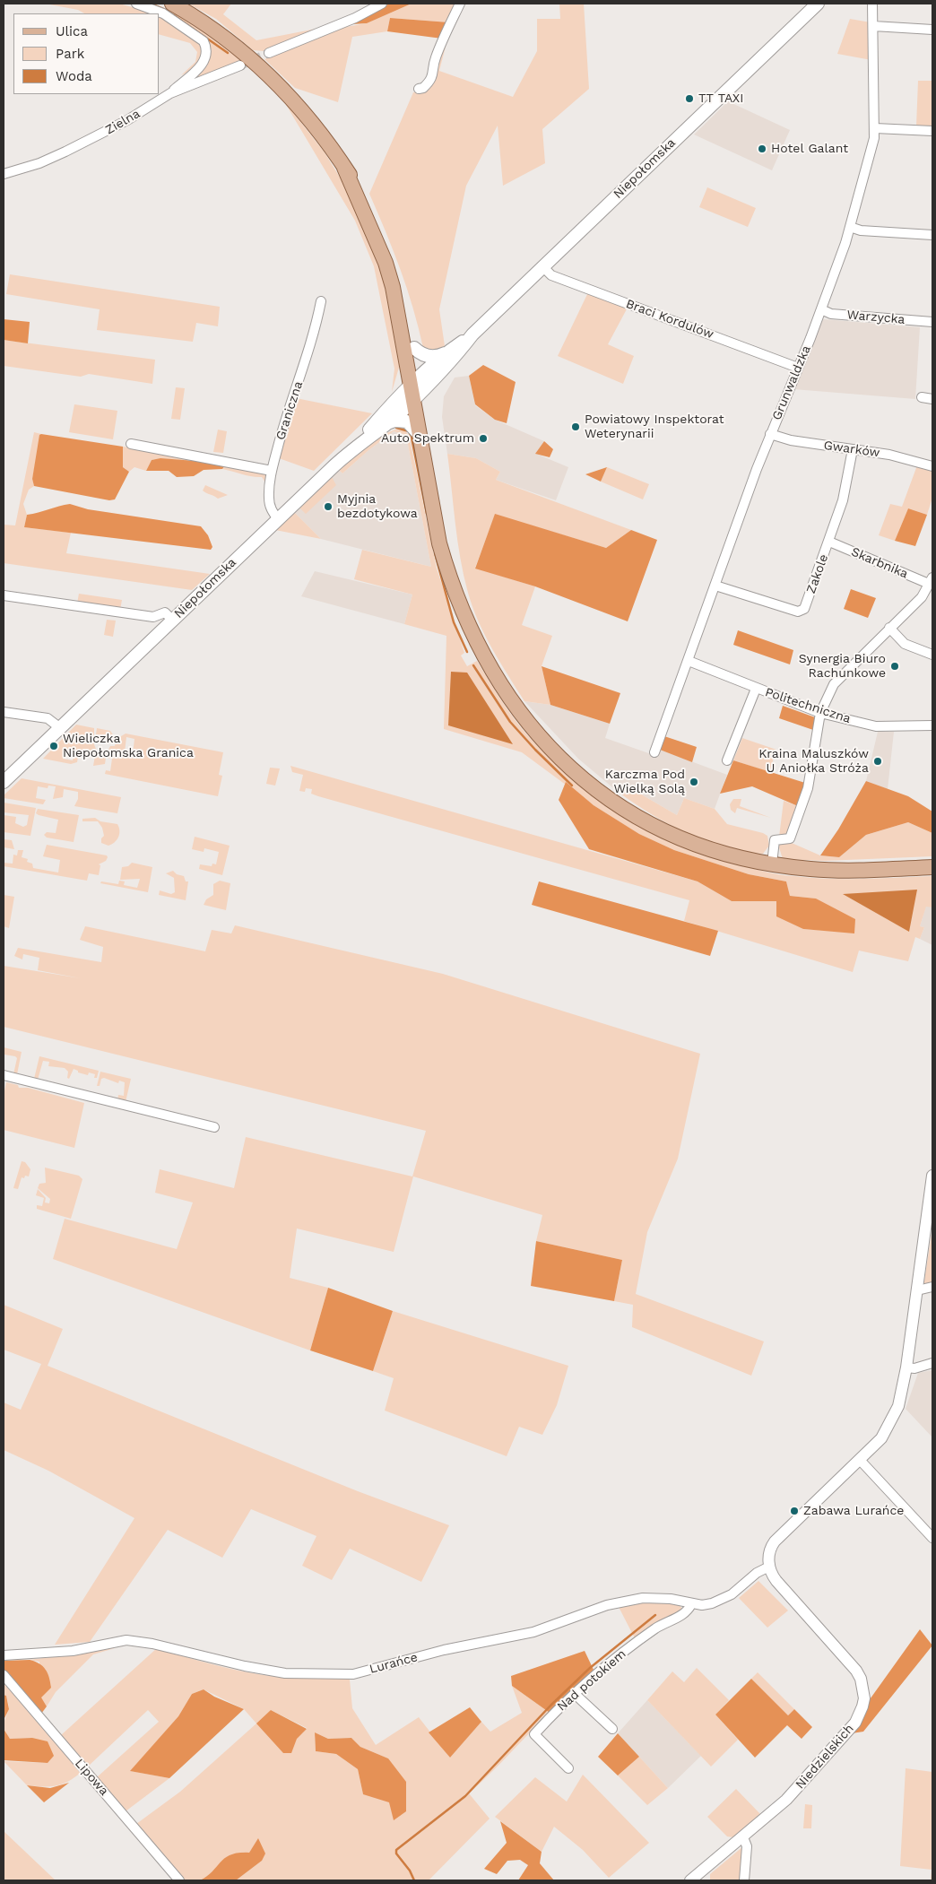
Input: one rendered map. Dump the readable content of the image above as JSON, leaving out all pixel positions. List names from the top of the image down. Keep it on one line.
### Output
{"streets":{"main road":["Niepołomska"],"street":["Zielna","Warzycka","Braci Kordulów","Grunwaldzka","Graniczna","Gwarków","Skarbnika","Zakole","Politechniczna","Lurańce","Nad potokiem","Niedzielskich","Lipowa"]},"crossings":[["Niepołomska","Braci Kordulów"],["Niepołomska","Graniczna"],["Warzycka","Grunwaldzka"],["Braci Kordulów","Grunwaldzka"],["Grunwaldzka","Gwarków"],["Grunwaldzka","Zakole"],["Grunwaldzka","Politechniczna"],["Gwarków","Zakole"],["Skarbnika","Zakole"],["Lurańce","Nad potokiem"],["Lurańce","Niedzielskich"]],"places":["TT TAXI","Hotel Galant","Powiatowy Inspektorat Weterynarii","Auto Spektrum","Myjnia bezdotykowa","Synergia Biuro Rachunkowe","Wieliczka Niepołomska Granica","Kraina Maluszków U Aniołka Stróża","Karczma Pod Wielką Solą","Zabawa Lurańce"],"legend":["Ulica","Park","Woda"]}
